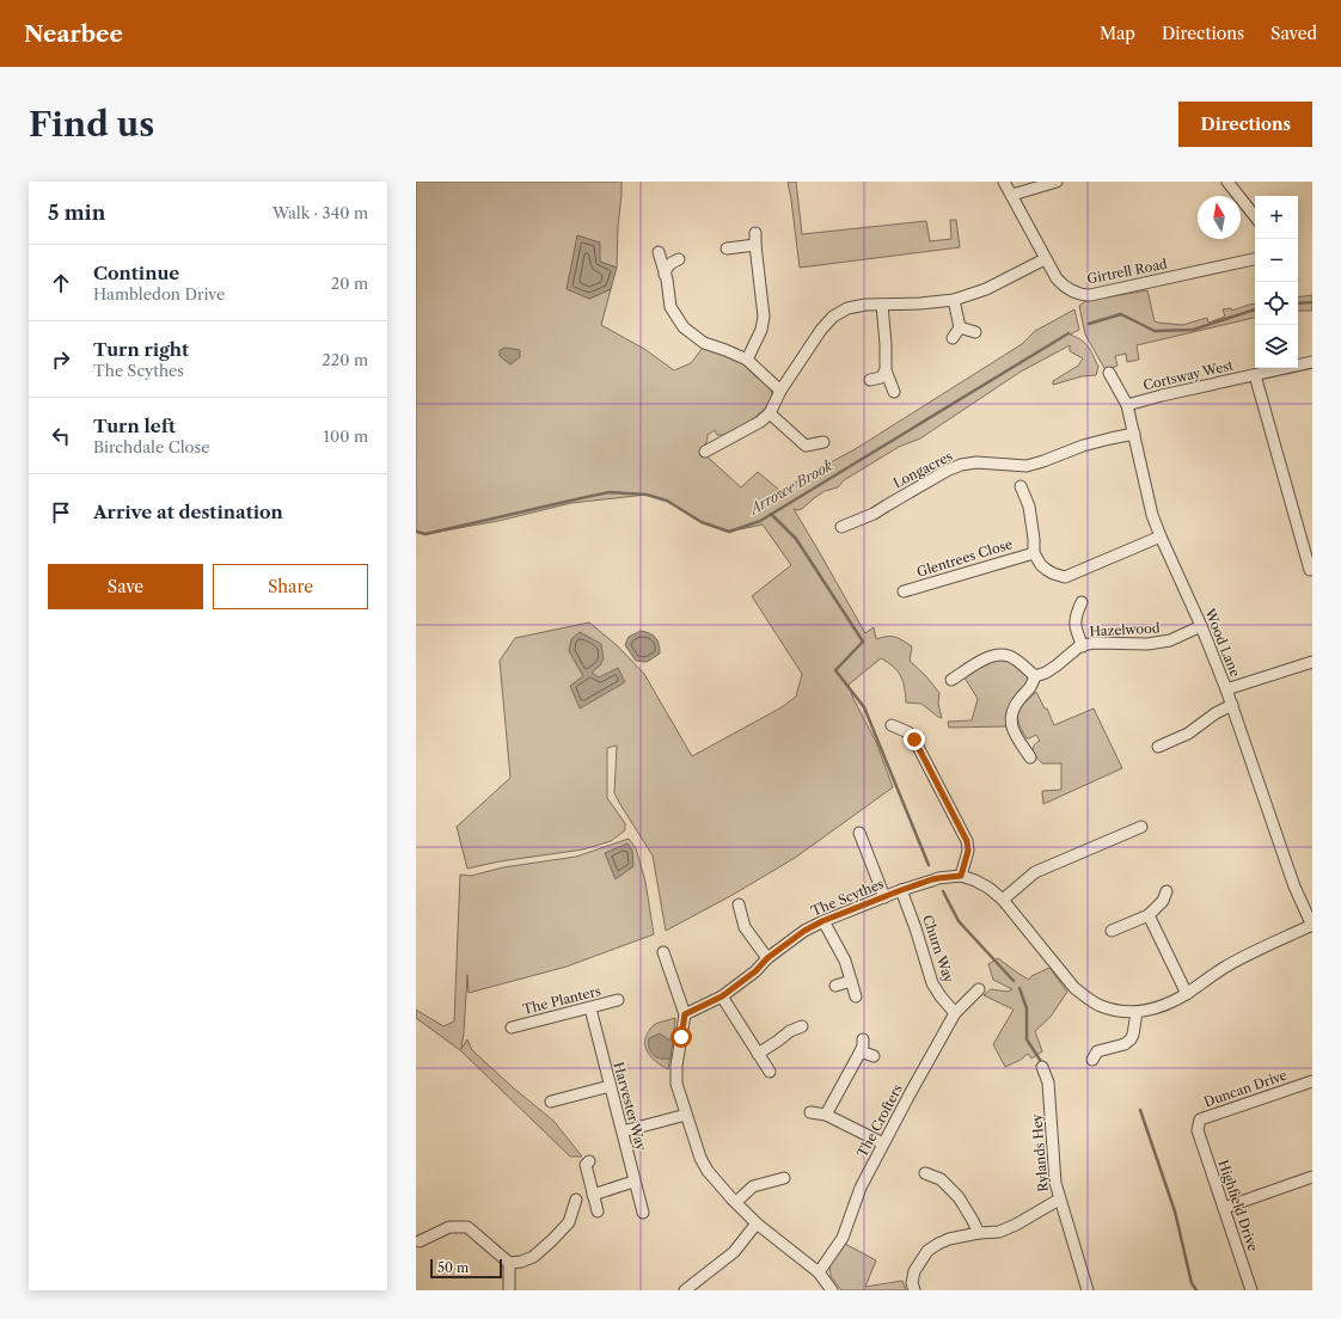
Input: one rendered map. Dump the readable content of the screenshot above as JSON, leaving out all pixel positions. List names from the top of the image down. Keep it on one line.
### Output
{"streets":{"street":["Girtrell Road","Cortsway West","Longacres","Glentrees Close","Hazelwood","Wood Lane","The Scythes","Churn Way","The Planters","Duncan Drive","Harvester Way","The Crofters","Rylands Hey","Highfield Drive"]},"crossings":[["Cortsway West","Wood Lane"],["Longacres","Wood Lane"],["Hazelwood","Wood Lane"],["The Scythes","Churn Way"],["Churn Way","The Crofters"],["The Planters","Harvester Way"],["Duncan Drive","Highfield Drive"]],"water":["Arrowe Brook"],"scale_bar":"50 m","north":"top","page":{"header":"Nearbee","nav":["Map","Directions","Saved"],"buttons":["Directions",["Save","Share"]],"title":"Find us","heading":["5 min","Walk · 340 m"],"map_buttons":["+","−"],"list":[["Continue","Hambledon Drive","20 m"],["Turn right","The Scythes","220 m"],["Turn left","Birchdale Close","100 m"],"Arrive at destination"],"scale":"50 m"}}
